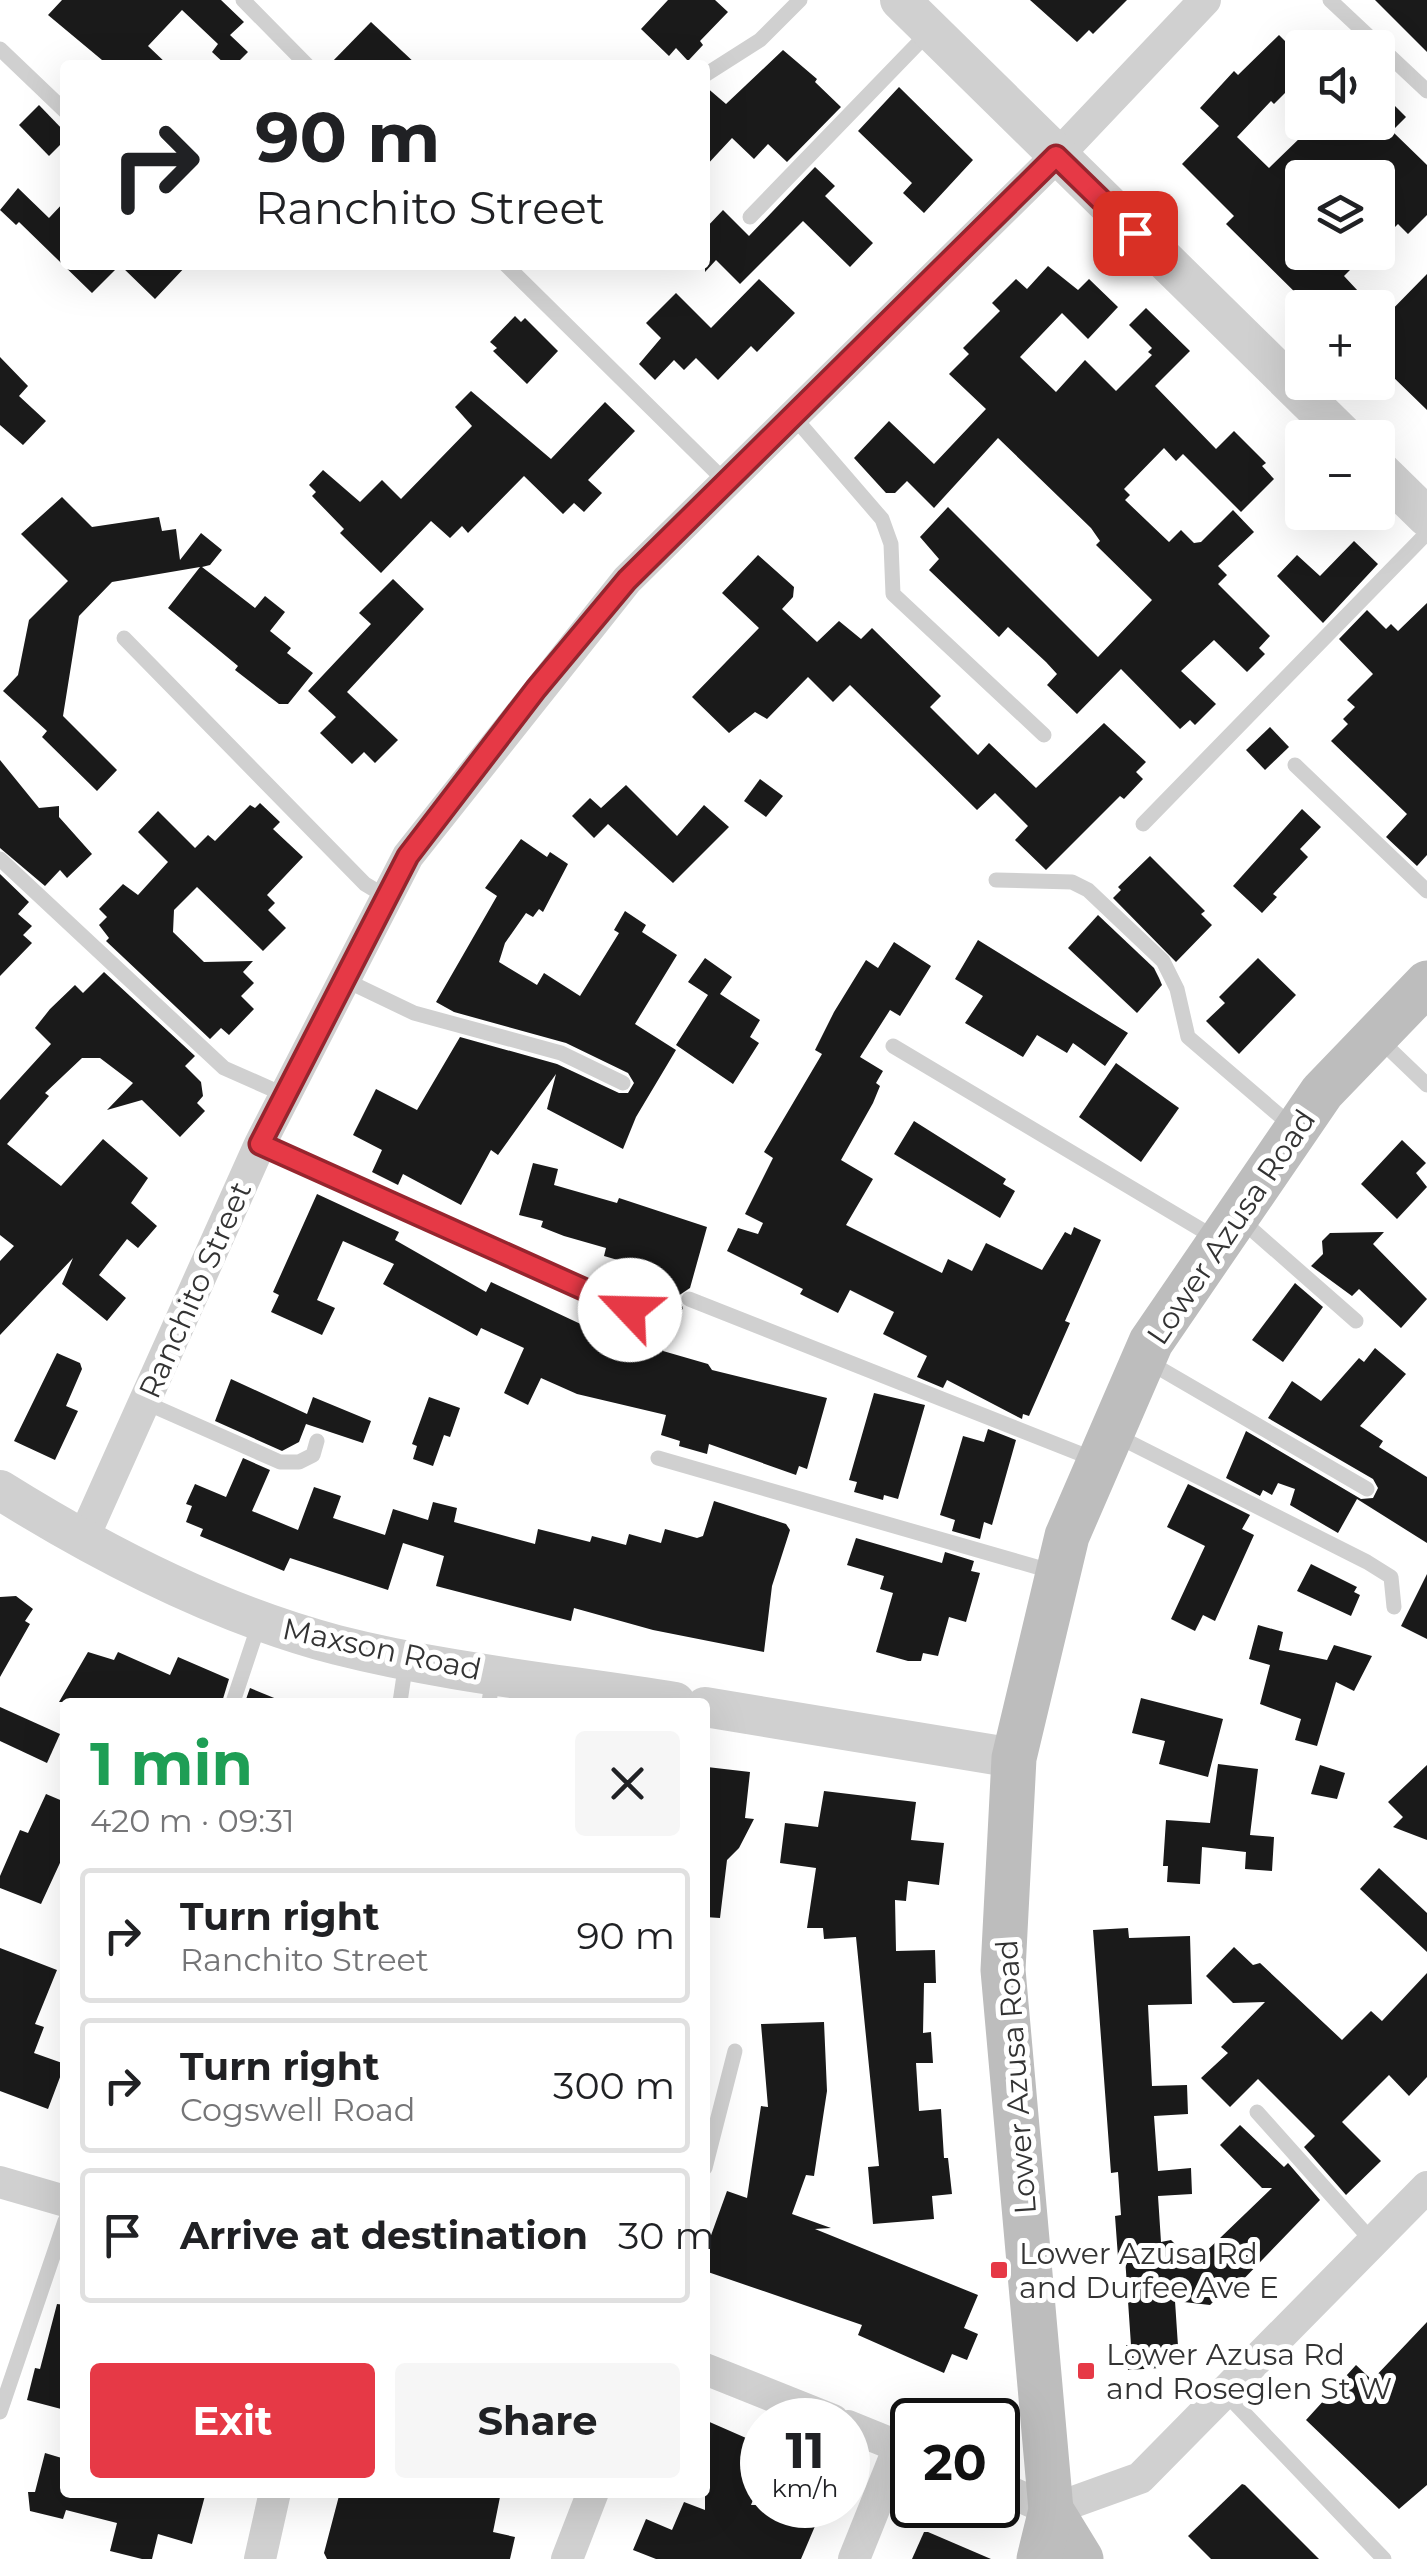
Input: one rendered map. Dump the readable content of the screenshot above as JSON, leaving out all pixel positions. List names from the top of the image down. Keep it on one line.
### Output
{"streets":{"main road":["Lower Azusa Road"],"street":["Ranchito Street","Maxson Road"]},"crossings":[["Ranchito Street","Maxson Road"]],"places":{"transit":["Lower Azusa Rd and Durfee Ave E","Lower Azusa Rd and Roseglen St W"]},"page":{"map_buttons":["+","−"],"turn":["90 m","Ranchito Street"],"heading":["1 min","420 m · 09:31"],"list":[{"name":"Turn right","note":"Ranchito Street","value":"90 m"},{"name":"Turn right","note":"Cogswell Road","value":"300 m"},{"name":"Arrive at destination","value":"30 m"}],"buttons":["Exit","Share"],"speed":"11 km/h","limit":"20"}}
